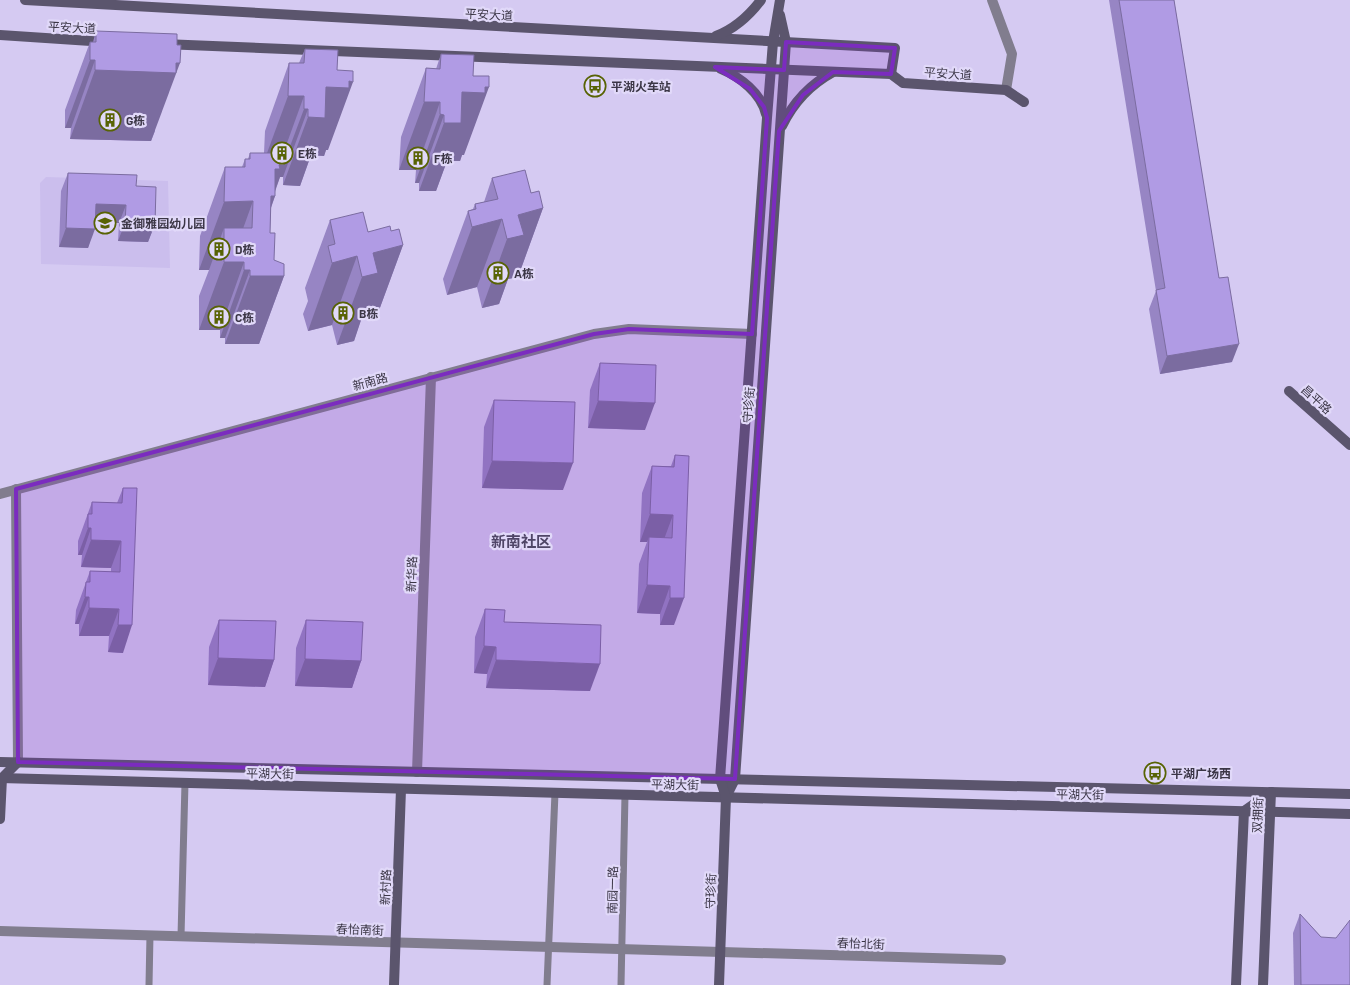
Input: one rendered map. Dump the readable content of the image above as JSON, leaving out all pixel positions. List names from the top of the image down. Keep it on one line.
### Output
{"streets":{"street":["平安大道","新南路","昌平路","守珍街","新华路","平湖大街","双拥街","新村路","春怡南街","春怡北街"],"lane":["南园一路"]},"crossings":[["平安大道","守珍街"],["新南路","守珍街"],["新南路","新华路"],["守珍街","平湖大街"],["守珍街","春怡南街"],["守珍街","春怡北街"],["新华路","平湖大街"],["平湖大街","双拥街"],["平湖大街","新村路"],["平湖大街","南园一路"],["新村路","春怡南街"],["南园一路","春怡南街"],["春怡南街","春怡北街"]],"districts":["新南社区"],"places":{"bus stop":["平湖火车站","平湖广场西"],"building":["G栋","E栋","F栋","D栋","A栋","B栋","C栋"],"school or university":["金御雅园幼儿园"]}}
